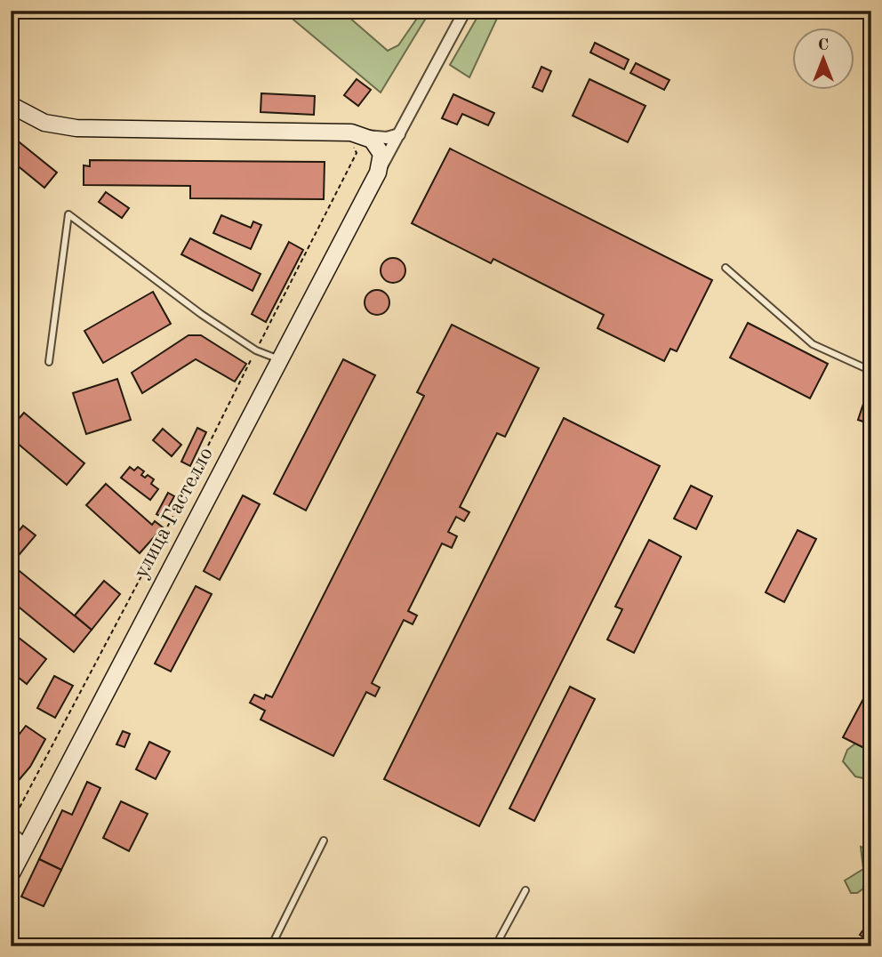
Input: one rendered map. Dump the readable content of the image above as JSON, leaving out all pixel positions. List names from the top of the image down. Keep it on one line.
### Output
{"streets":{"main road":["улица Гастелло"]},"north":"top"}
